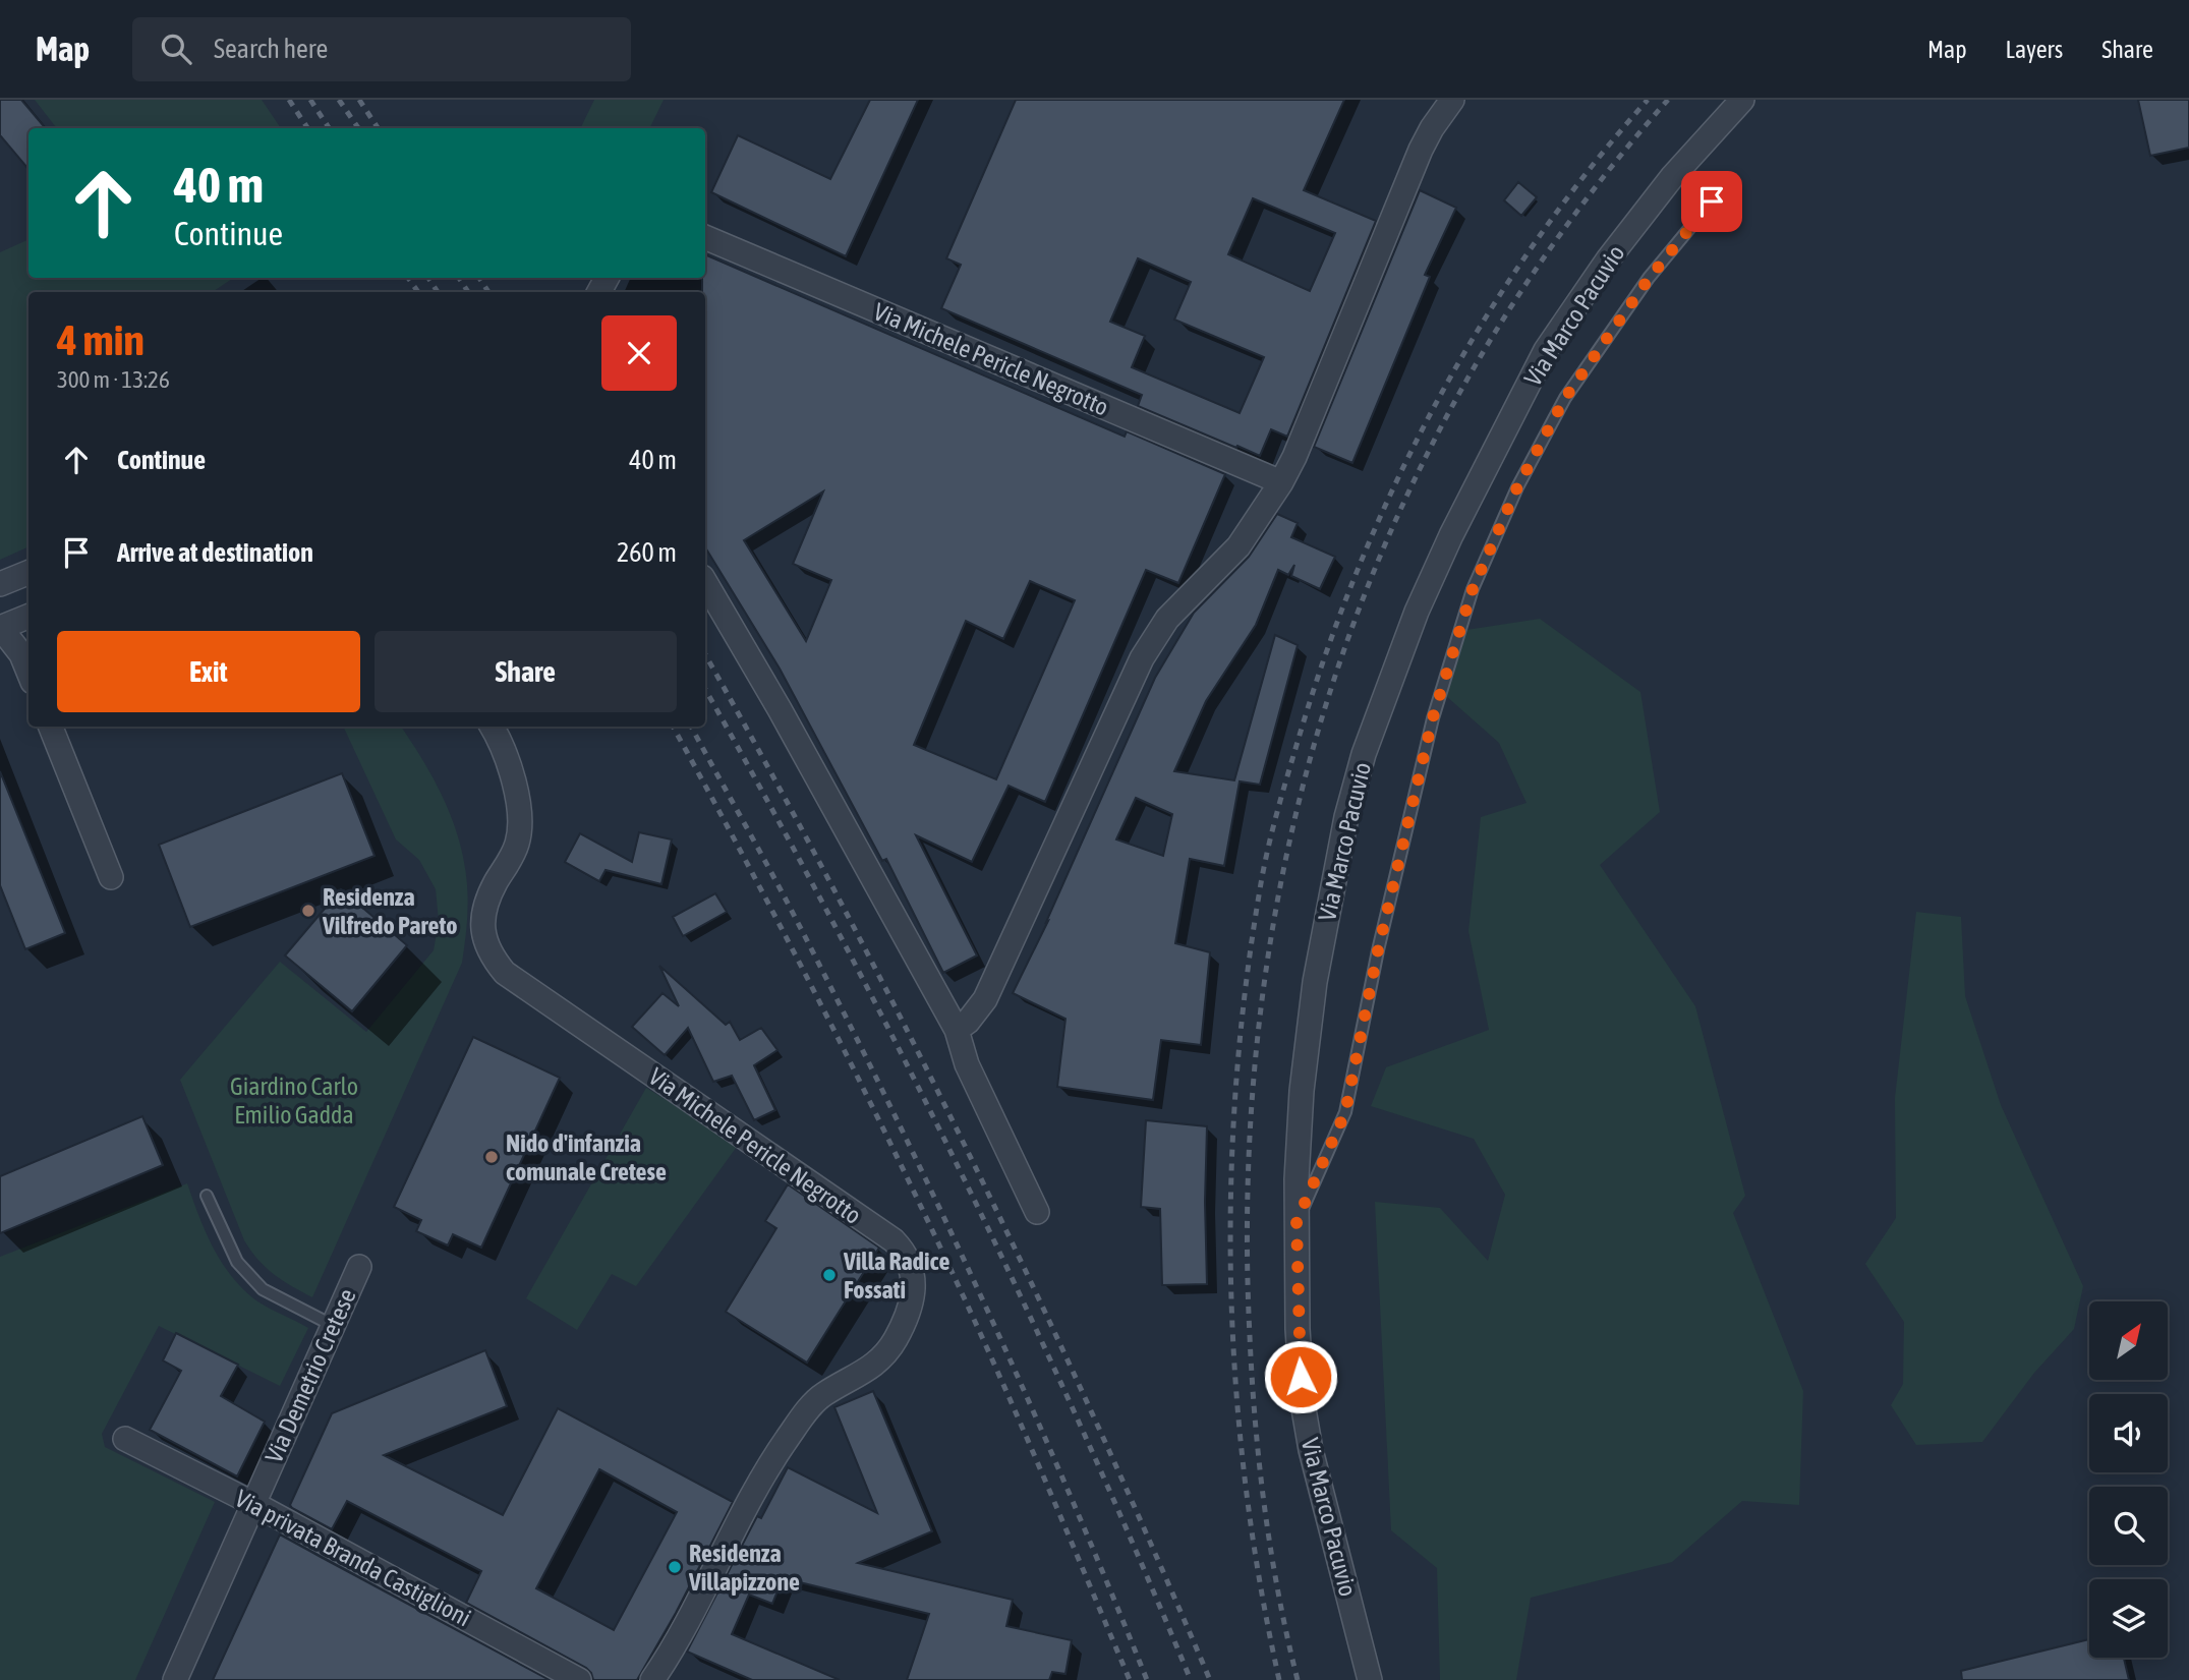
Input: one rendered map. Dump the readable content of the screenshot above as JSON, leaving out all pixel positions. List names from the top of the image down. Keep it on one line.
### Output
{"streets":{"street":["Via Marco Pacuvio","Via Michele Pericle Negrotto","Via Demetrio Cretese","Via privata Branda Castiglioni"]},"crossings":[["Via Demetrio Cretese","Via privata Branda Castiglioni"]],"parks":["Giardino Carlo Emilio Gadda"],"places":["Residenza Vilfredo Pareto","Nido d'infanzia comunale Cretese","Villa Radice Fossati","Residenza Villapizzone"],"north":"top right","page":{"header":"Map","search":"Search here","nav":["Map","Layers","Share"],"turn":["40 m","Continue"],"heading":["4 min","300 m · 13:26"],"list":[{"name":"Continue","value":"40 m"},{"name":"Arrive at destination","value":"260 m"}],"buttons":["Exit","Share"]}}
